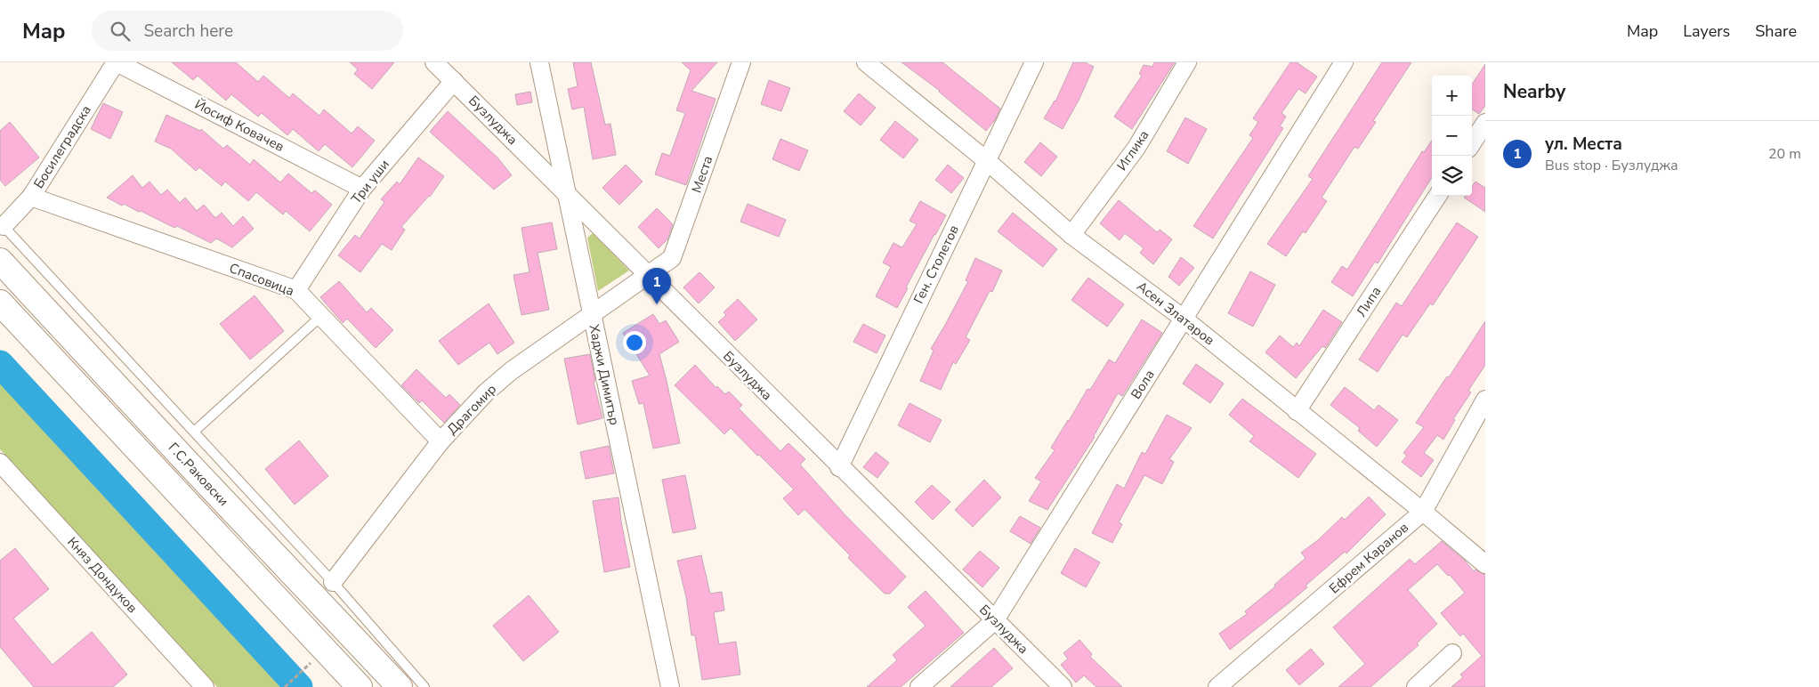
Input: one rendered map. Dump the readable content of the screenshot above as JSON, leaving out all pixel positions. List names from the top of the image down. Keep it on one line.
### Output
{"streets":{"street":["Бузлуджа","Йосиф Ковачев","Босилеградска","Иглика","Места","Три уши","Ген. Столетов","Спасовица","Липа","Асен Златаров","Хаджи Димитър","Вола","Драгомир","Г.С.Раковски","Ефрем Каранов","Княз Дондуков"]},"crossings":[["Бузлуджа","Места"],["Бузлуджа","Три уши"],["Бузлуджа","Ген. Столетов"],["Бузлуджа","Хаджи Димитър"],["Бузлуджа","Вола"],["Бузлуджа","Драгомир"],["Йосиф Ковачев","Босилеградска"],["Йосиф Ковачев","Три уши"],["Босилеградска","Спасовица"],["Иглика","Асен Златаров"],["Места","Драгомир"],["Три уши","Спасовица"],["Ген. Столетов","Асен Златаров"],["Спасовица","Драгомир"],["Липа","Асен Златаров"],["Асен Златаров","Вола"],["Асен Златаров","Ефрем Каранов"],["Хаджи Димитър","Драгомир"]],"page":{"header":"Map","search":"Search here","nav":["Map","Layers","Share"],"heading":"Nearby","map_buttons":["+","−"],"list":[{"mark":"1","name":"ул. Места","note":"Bus stop · Бузлуджа","value":"20 m"}],"pins":"1"}}
